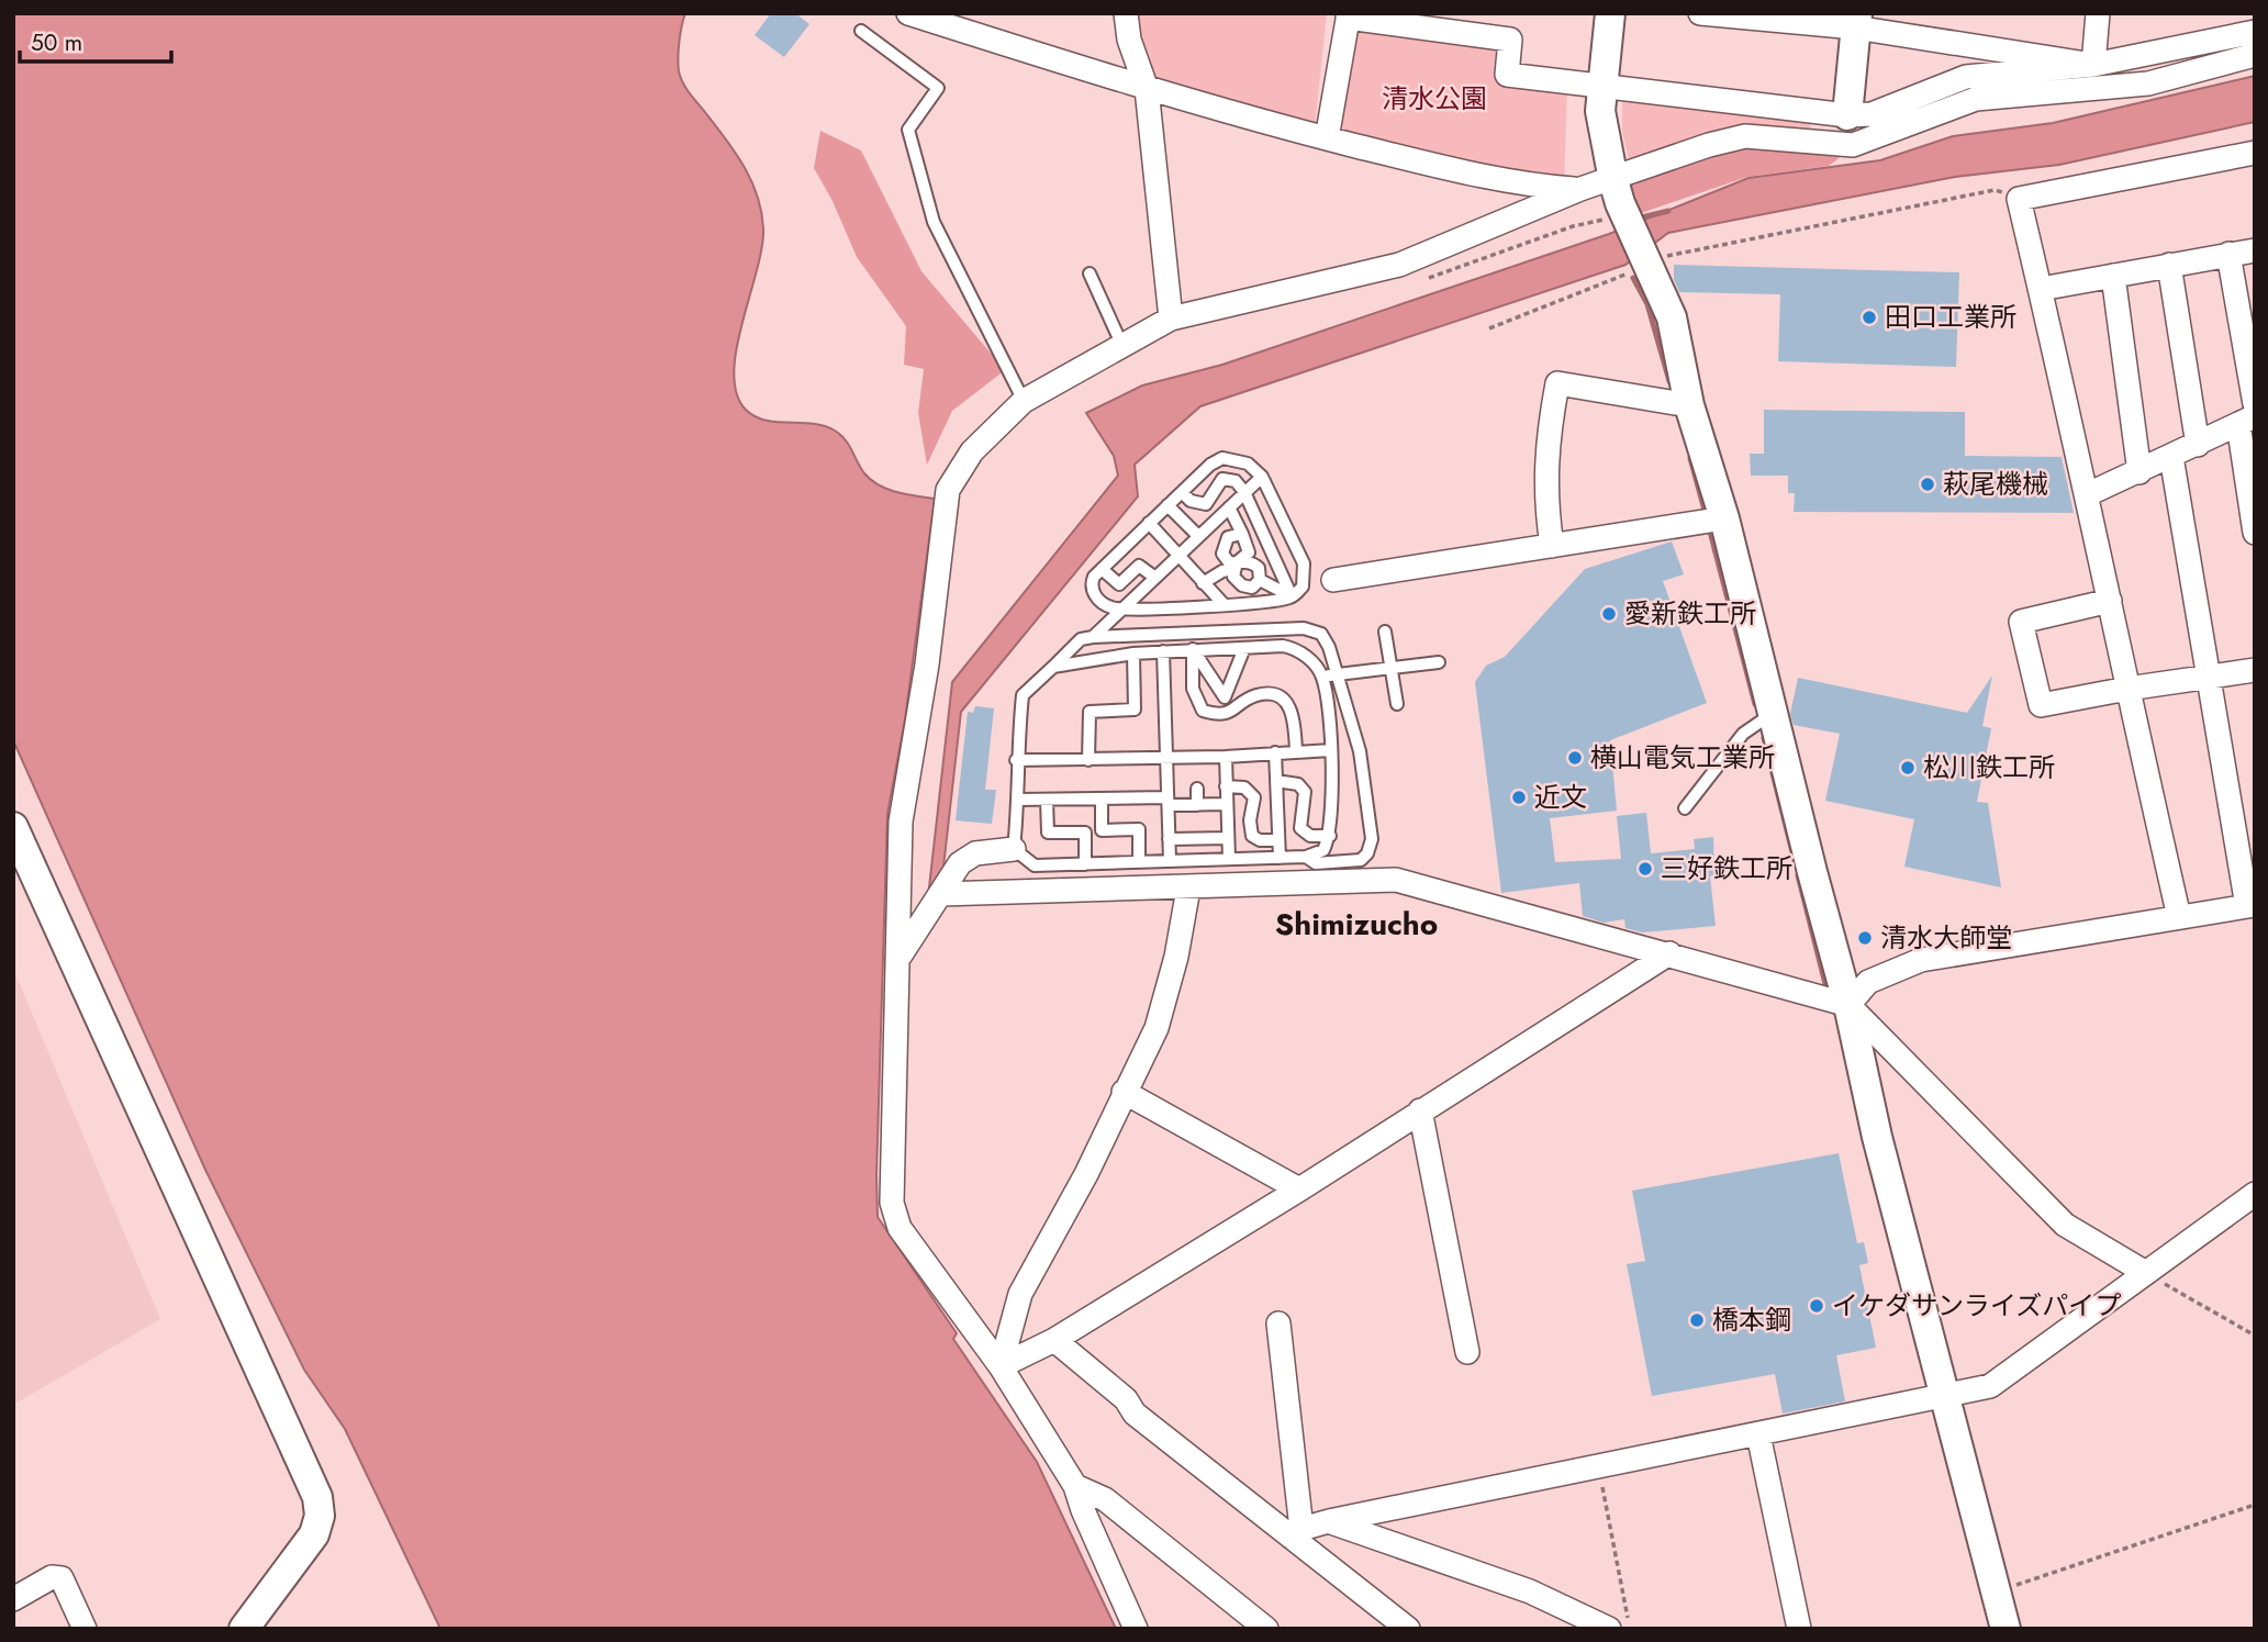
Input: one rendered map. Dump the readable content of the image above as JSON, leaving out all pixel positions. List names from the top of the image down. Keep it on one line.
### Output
{"districts":["Shimizucho"],"parks":["清水公園"],"places":["田口工業所","萩尾機械","愛新鉄工所","横山電気工業所","松川鉄工所","近文","三好鉄工所","清水大師堂","イケダサンライズパイプ","橋本鋼"],"scale_bar":"50 m"}
